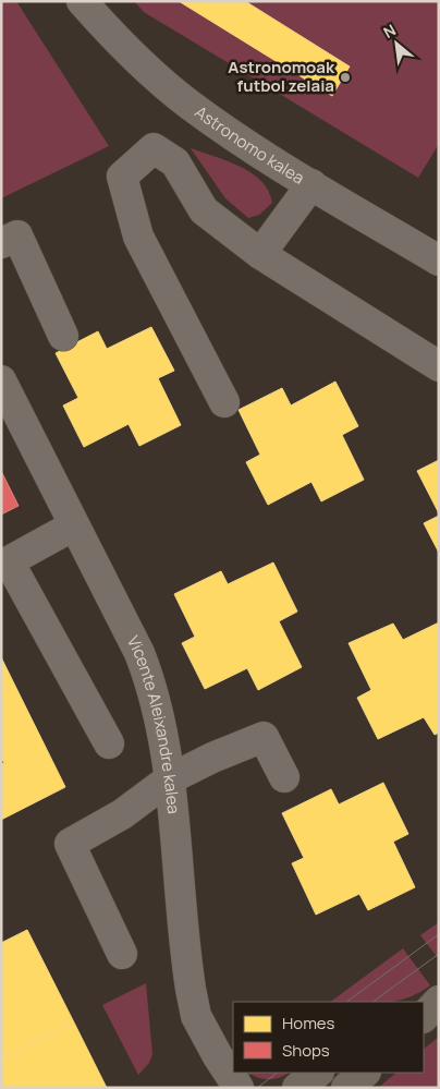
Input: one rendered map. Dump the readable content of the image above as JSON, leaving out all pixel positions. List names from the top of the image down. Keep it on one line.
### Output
{"streets":{"street":["Astronomo kalea","Vicente Aleixandre kalea"]},"places":["Astronomoak futbol zelaia"],"legend":["Homes","Shops"],"north":"top left"}
